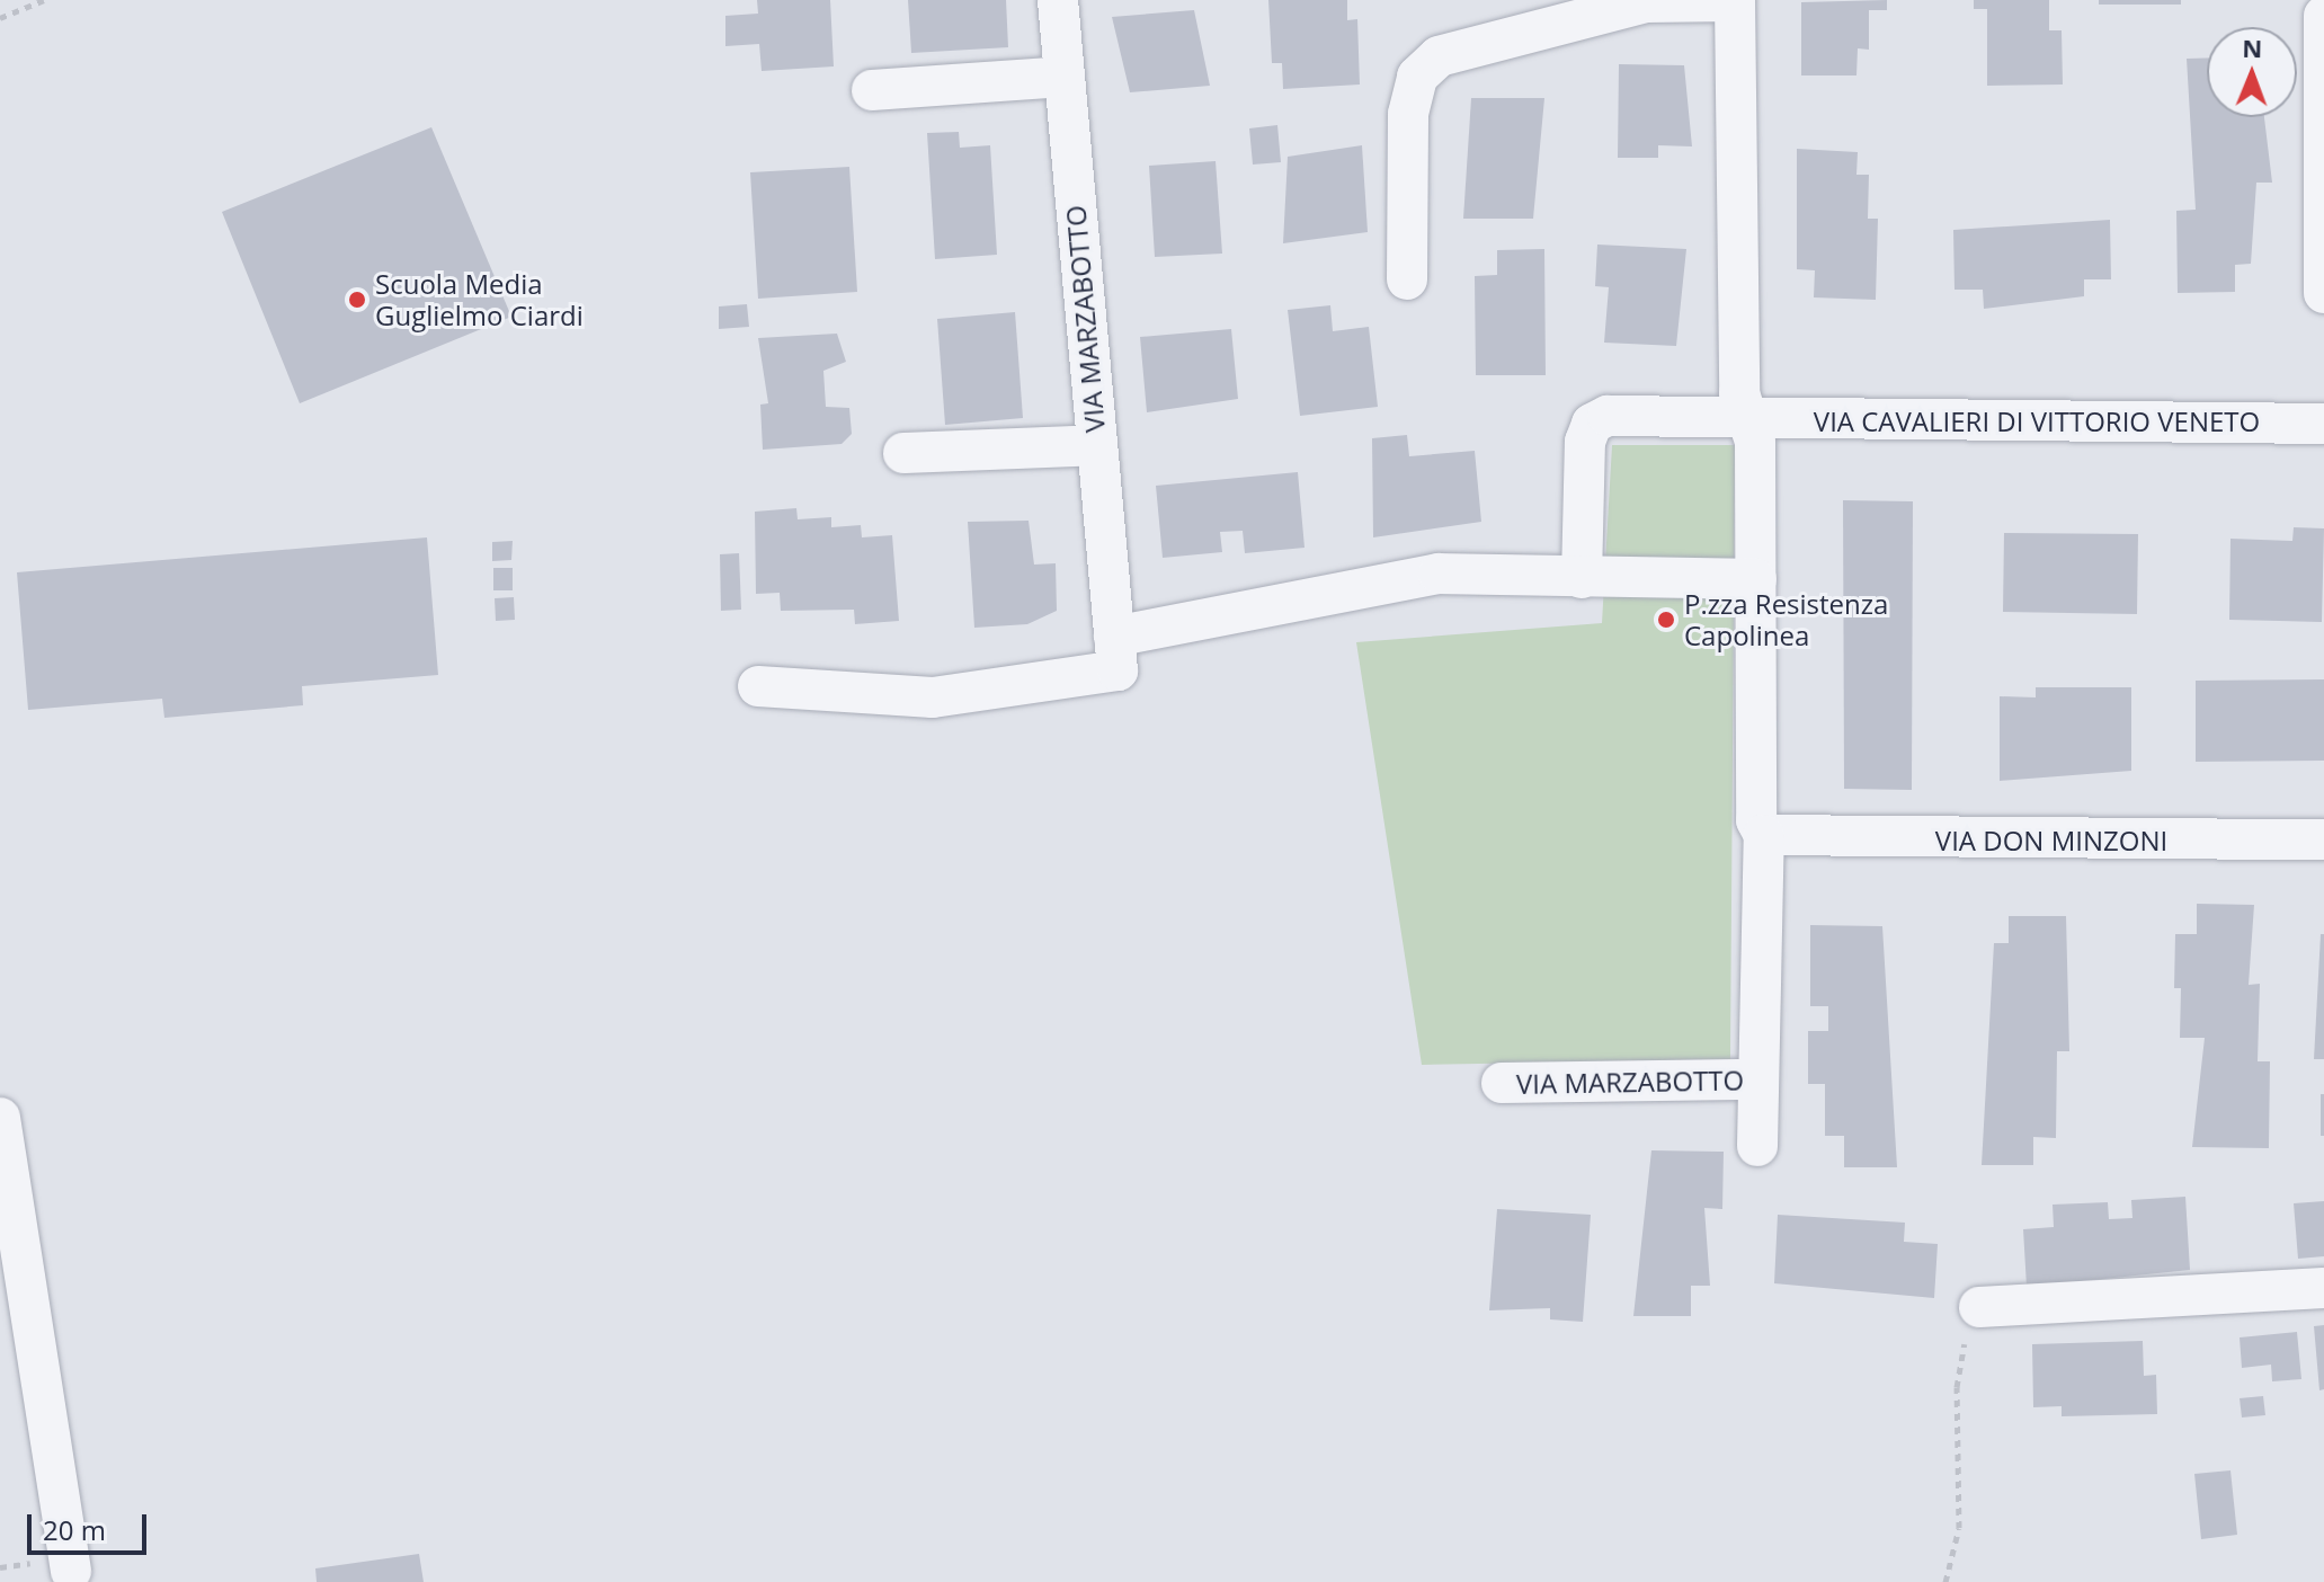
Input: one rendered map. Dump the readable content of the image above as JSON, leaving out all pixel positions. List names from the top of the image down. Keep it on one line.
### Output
{"streets":{"street":["VIA MARZABOTTO","VIA CAVALIERI DI VITTORIO VENETO","VIA DON MINZONI"]},"crossings":[["VIA MARZABOTTO","VIA CAVALIERI DI VITTORIO VENETO"],["VIA MARZABOTTO","VIA DON MINZONI"]],"places":["Scuola Media Guglielmo Ciardi","P.zza Resistenza Capolinea"],"scale_bar":"20 m","north":"top"}
